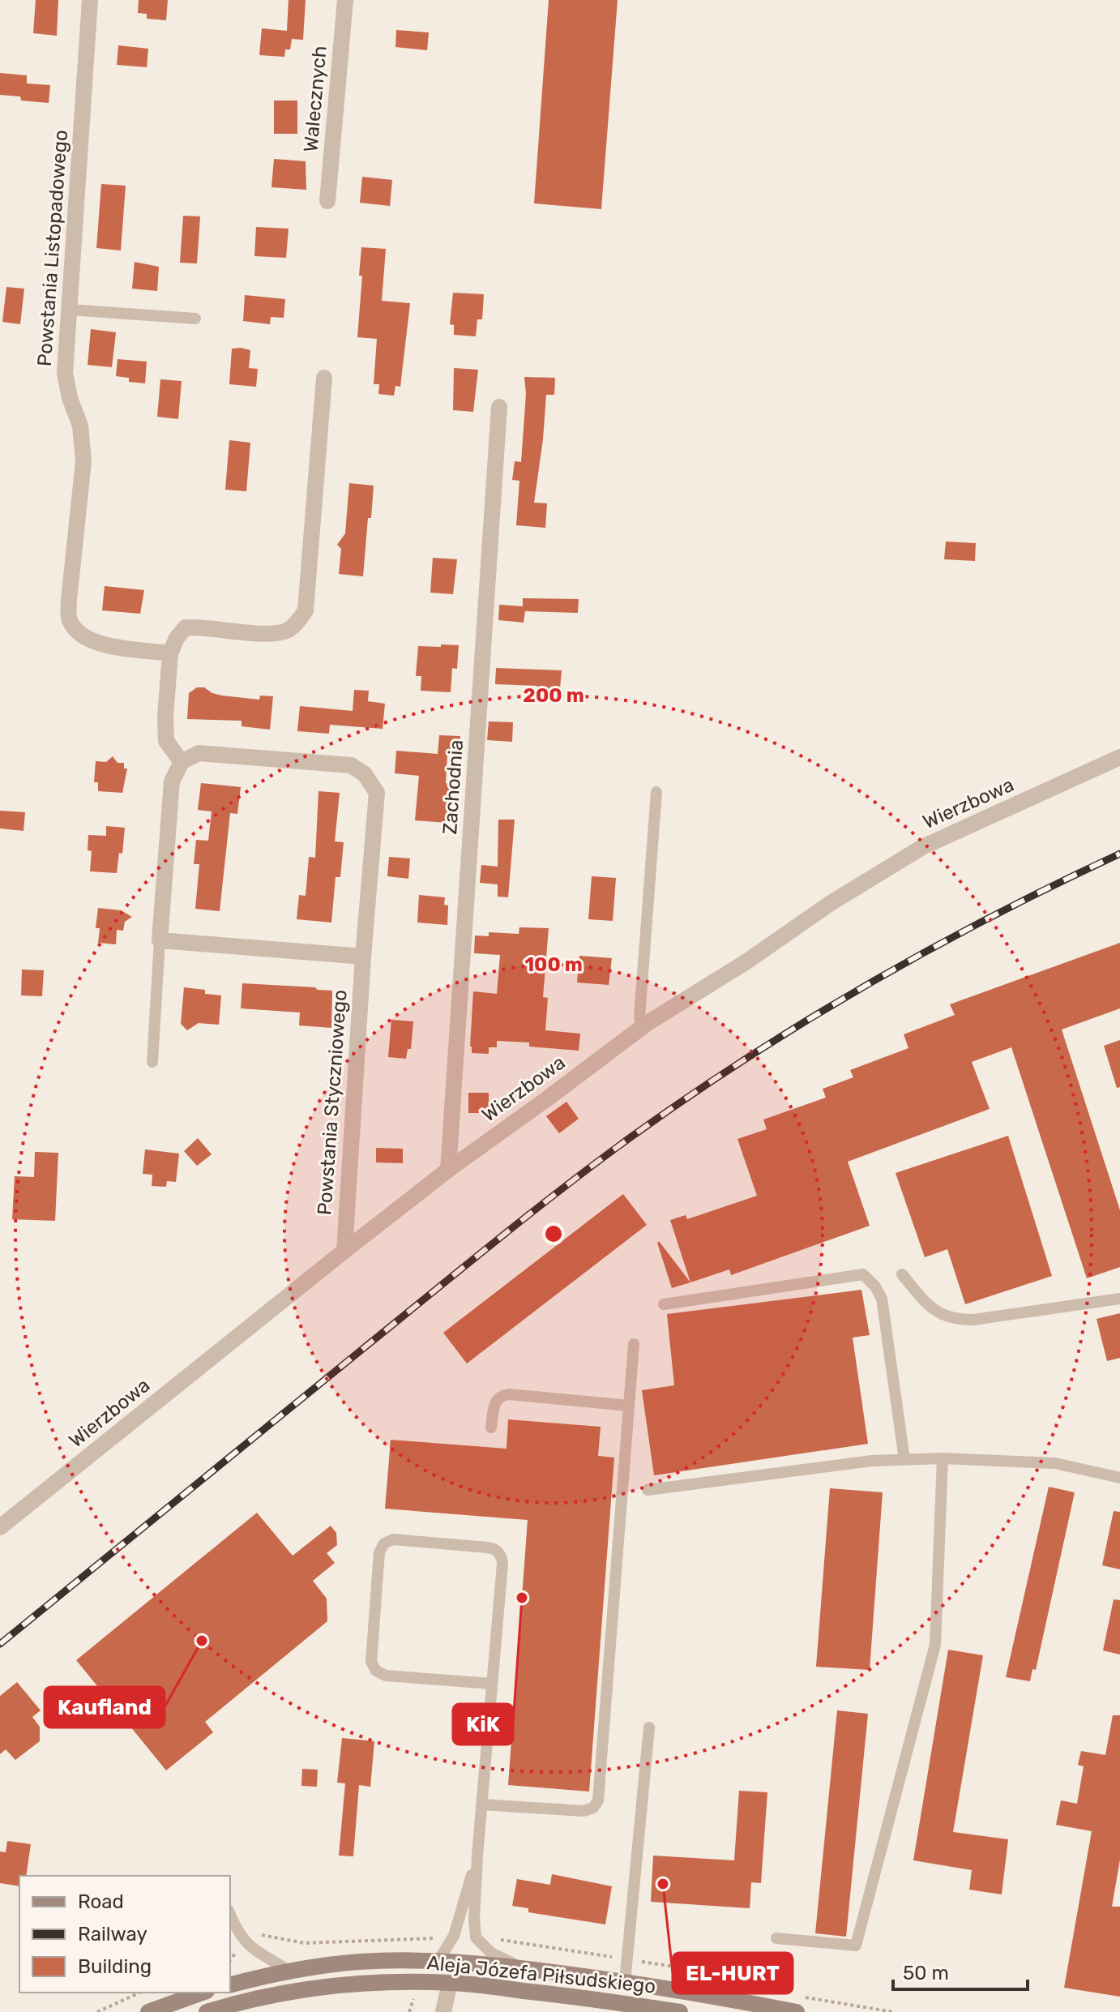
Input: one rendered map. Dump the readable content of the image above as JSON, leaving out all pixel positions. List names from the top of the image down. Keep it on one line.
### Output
{"streets":{"main road":["Aleja Józefa Piłsudskiego"],"street":["Walecznych","Powstania Listopadowego","Zachodnia","Wierzbowa","Powstania Styczniowego"]},"crossings":[["Zachodnia","Wierzbowa"],["Wierzbowa","Powstania Styczniowego"]],"places":["KiK","Kaufland","EL-HURT"],"legend":["Road","Railway","Building"],"scale_bar":"50 m","rings":["200 m","100 m"]}
